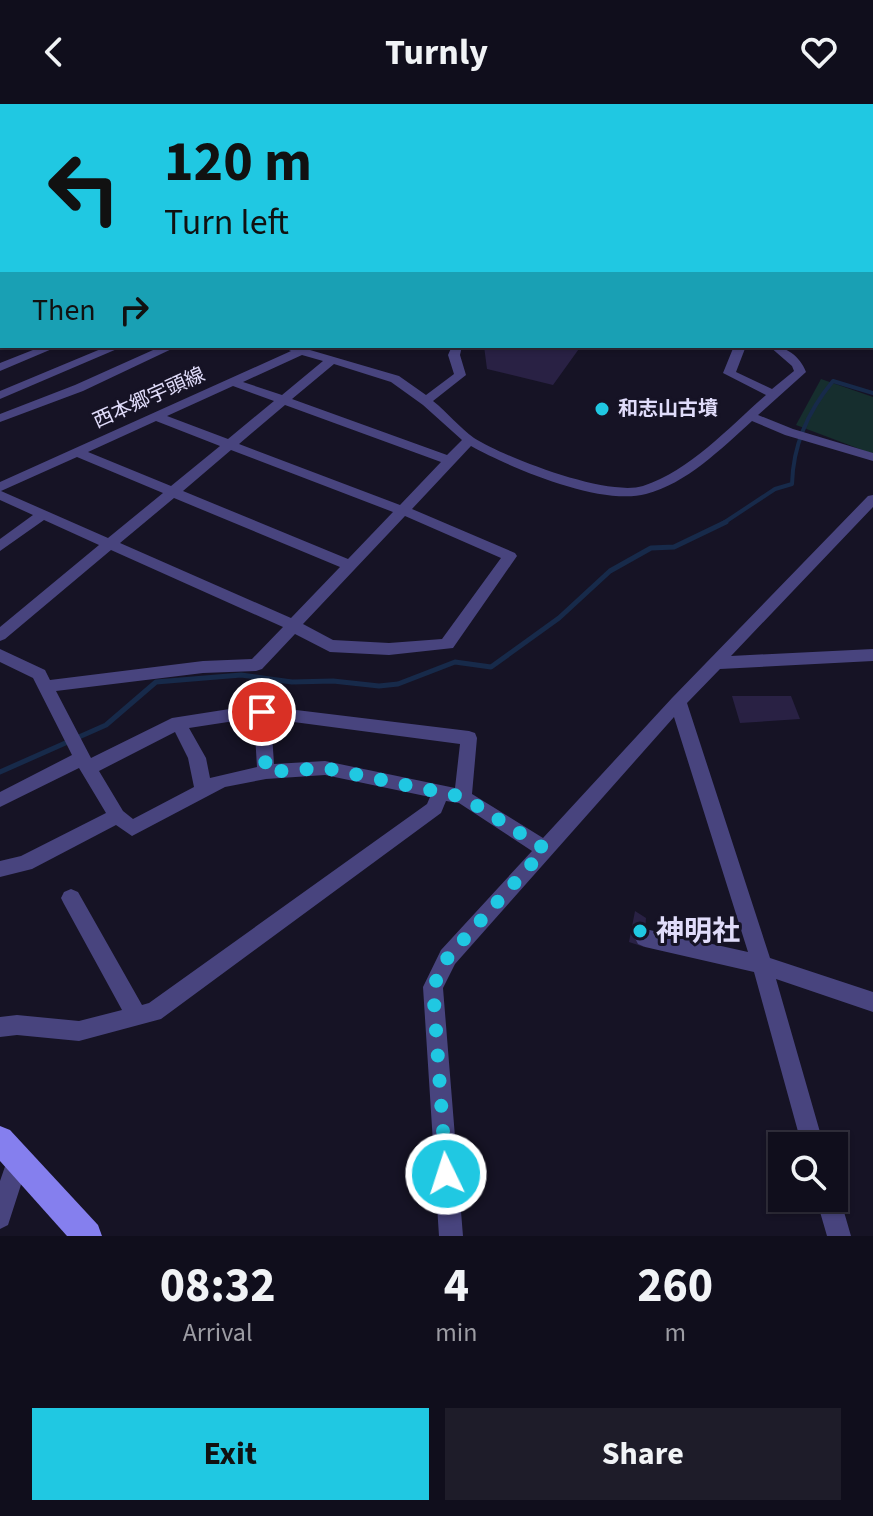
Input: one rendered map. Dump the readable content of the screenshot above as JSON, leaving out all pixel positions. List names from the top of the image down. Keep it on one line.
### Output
{"streets":{"street":["西本郷宇頭線"]},"places":["和志山古墳","神明社"],"page":{"header":"Turnly","turn":["120 m","Turn left"],"then":"Then","eta":["08:32","Arrival","4","min","260","m"],"buttons":["Exit","Share"]}}
